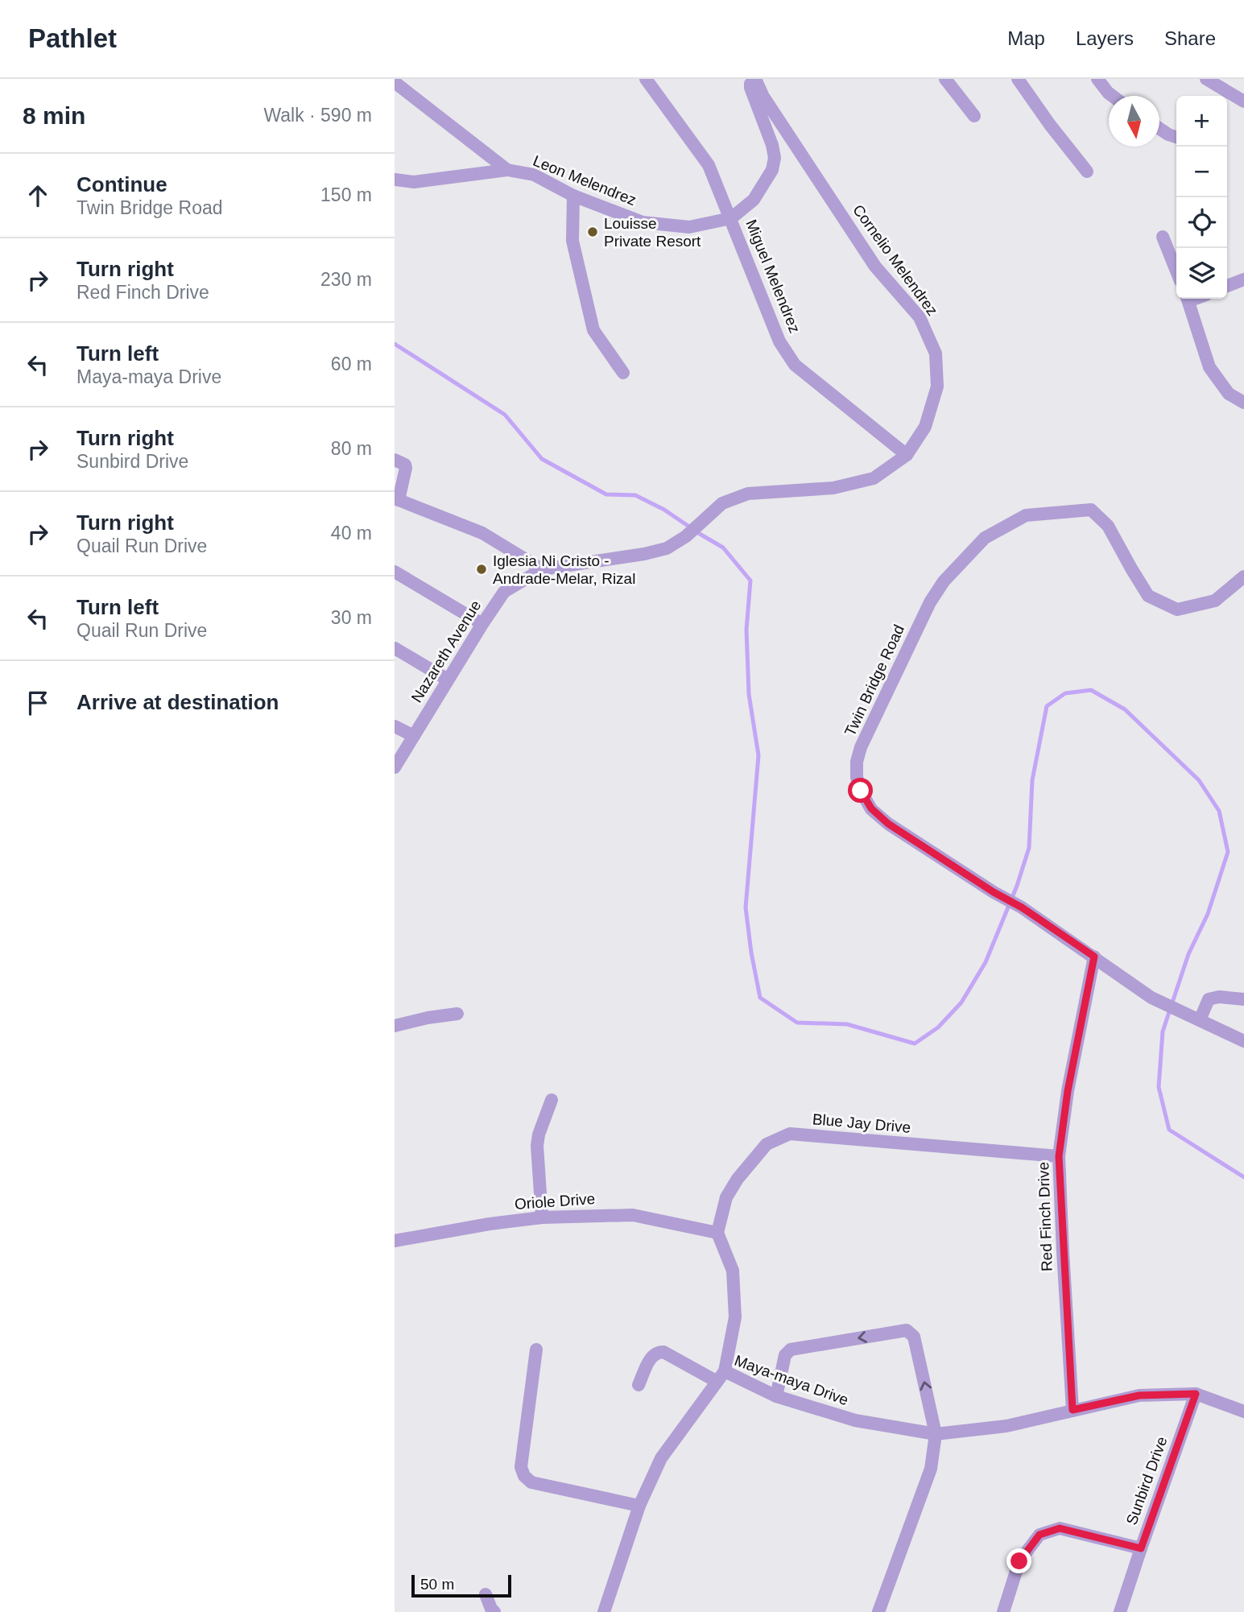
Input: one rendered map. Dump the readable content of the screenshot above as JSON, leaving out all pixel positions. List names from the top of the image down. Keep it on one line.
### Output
{"streets":{"street":["Leon Melendrez","Cornelio Melendrez","Miguel Melendrez","Nazareth Avenue","Twin Bridge Road","Blue Jay Drive","Oriole Drive","Red Finch Drive","Maya-maya Drive","Sunbird Drive"]},"crossings":[["Leon Melendrez","Cornelio Melendrez"],["Leon Melendrez","Miguel Melendrez"],["Cornelio Melendrez","Miguel Melendrez"],["Cornelio Melendrez","Nazareth Avenue"],["Twin Bridge Road","Red Finch Drive"],["Blue Jay Drive","Oriole Drive"],["Blue Jay Drive","Red Finch Drive"],["Red Finch Drive","Maya-maya Drive"],["Maya-maya Drive","Sunbird Drive"]],"places":["Louisse Private Resort","Iglesia Ni Cristo - Andrade-Melar, Rizal"],"scale_bar":"50 m","north":"bottom","page":{"header":"Pathlet","nav":["Map","Layers","Share"],"heading":["8 min","Walk · 590 m"],"map_buttons":["+","−"],"list":[["Continue","Twin Bridge Road","150 m"],["Turn right","Red Finch Drive","230 m"],["Turn left","Maya-maya Drive","60 m"],["Turn right","Sunbird Drive","80 m"],["Turn right","Quail Run Drive","40 m"],["Turn left","Quail Run Drive","30 m"],"Arrive at destination"],"scale":"50 m"}}
